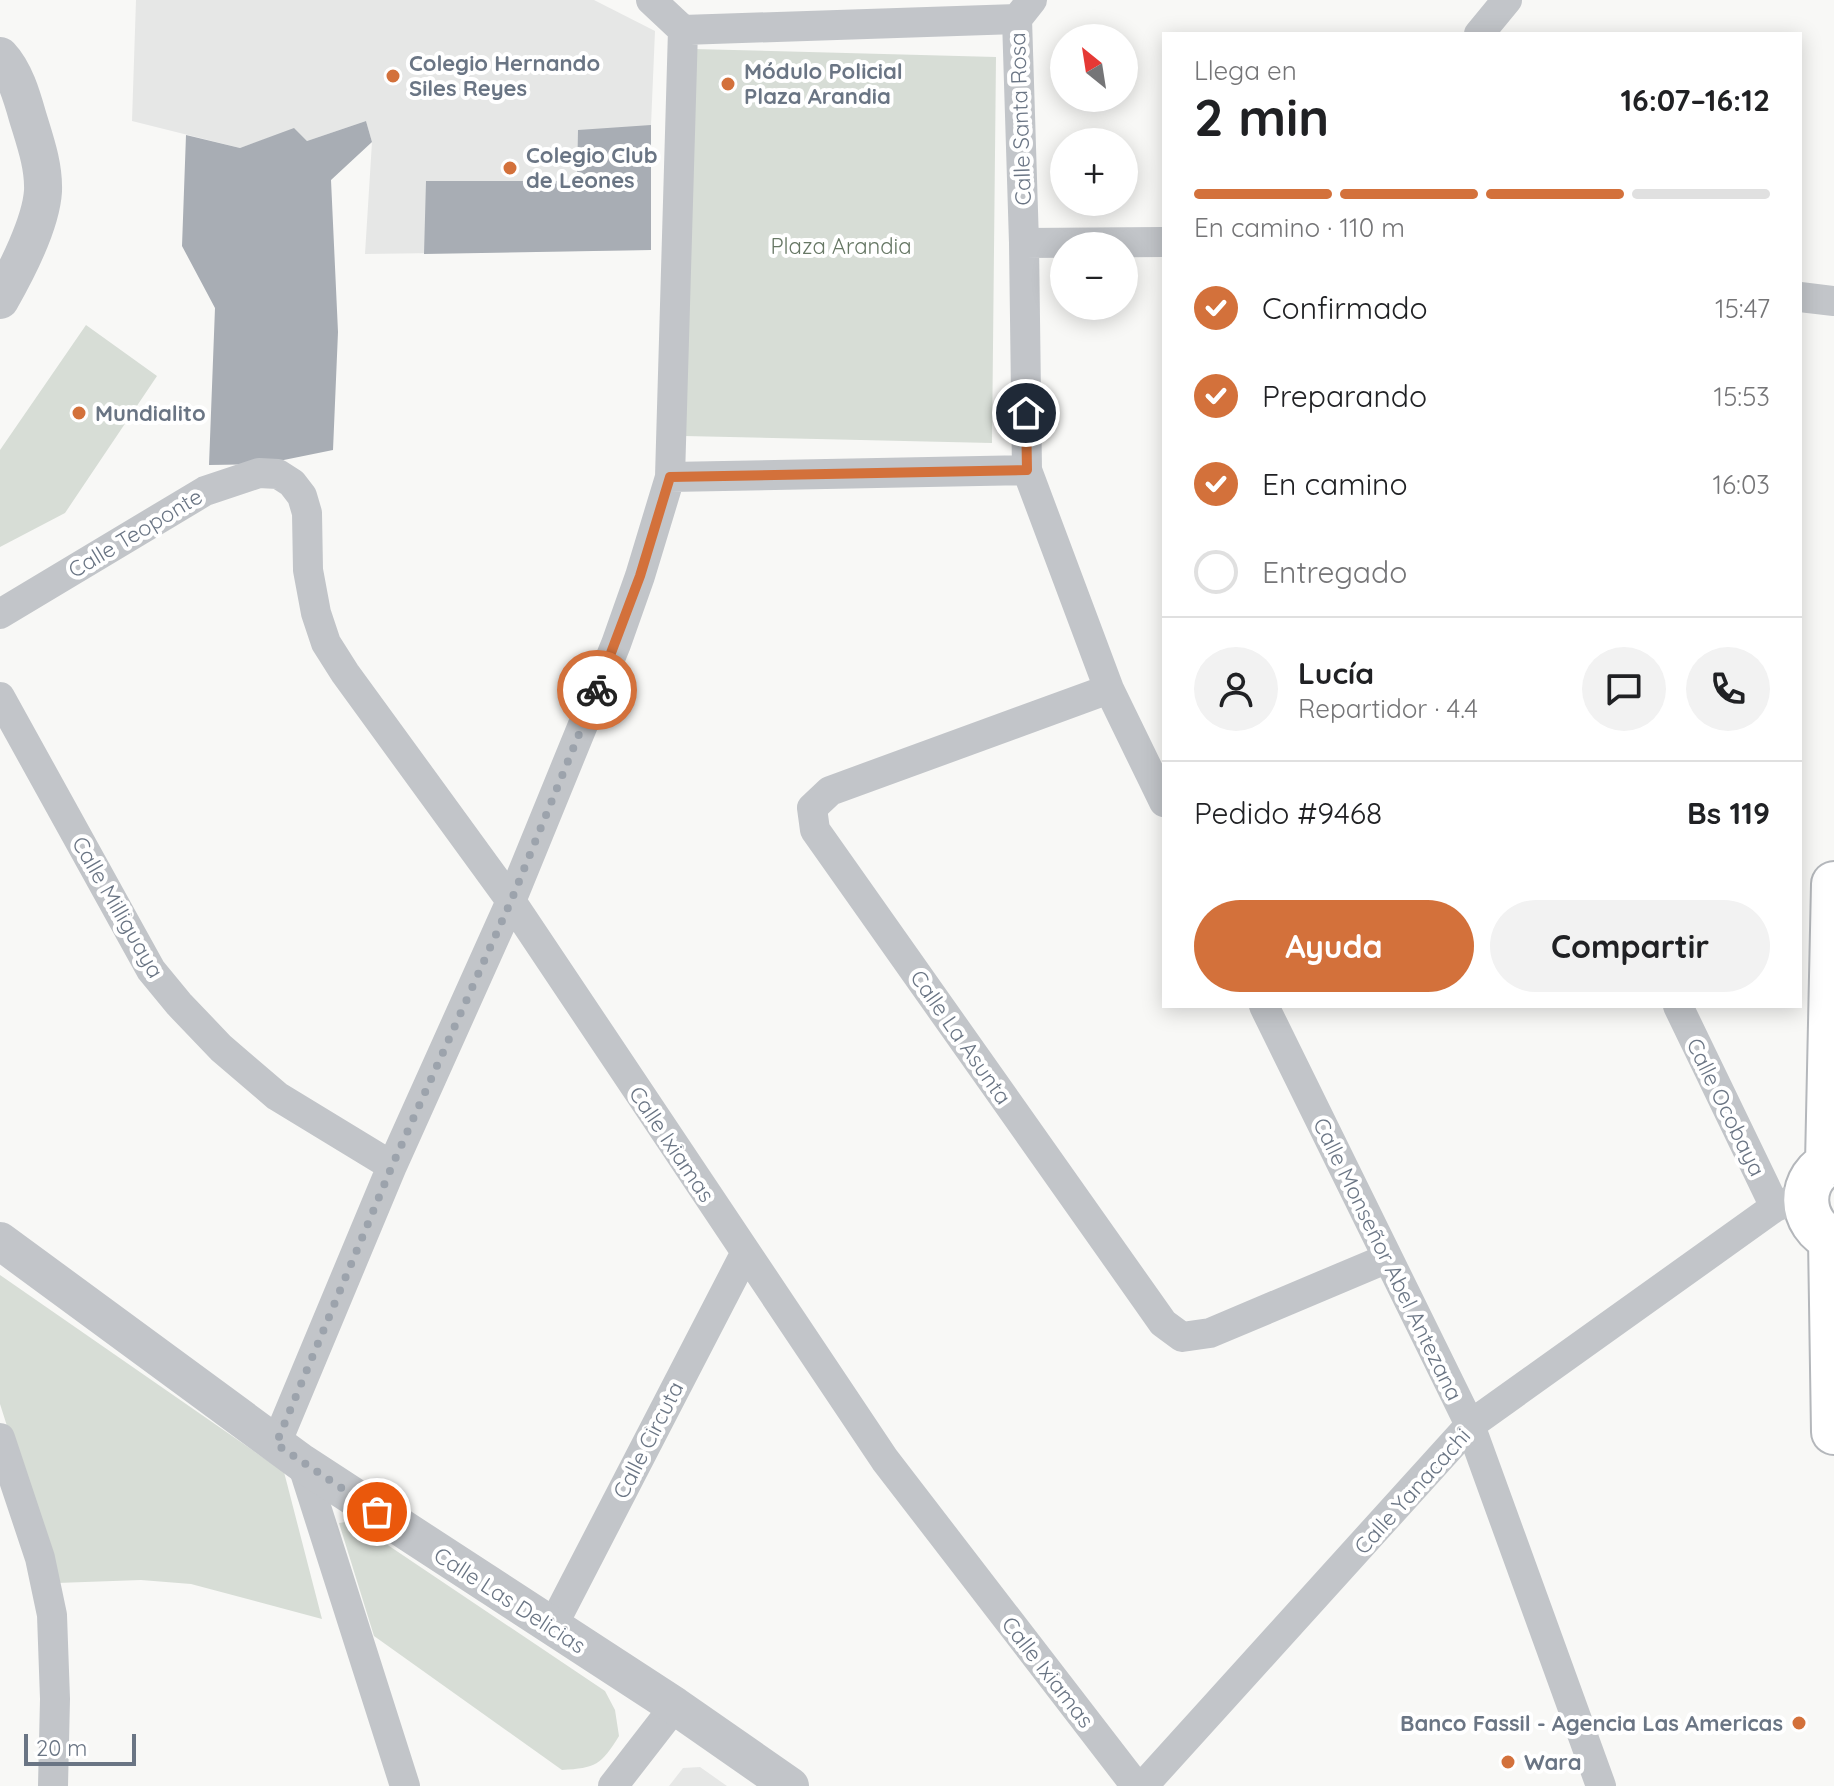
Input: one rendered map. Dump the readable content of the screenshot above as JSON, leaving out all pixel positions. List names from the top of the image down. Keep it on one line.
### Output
{"streets":{"street":["Calle Santa Rosa","Calle Teoponte","Calle Milliguaya","Calle La Asunta","Calle Ocobaya","Calle Ixiamas","Calle Monseñor Abel Antezana","Calle Circuta","Calle Yanacachi","Calle Las Delicias"]},"crossings":[["Calle Teoponte","Calle Ixiamas"],["Calle La Asunta","Calle Monseñor Abel Antezana"],["Calle Ocobaya","Calle Yanacachi"],["Calle Ixiamas","Calle Circuta"],["Calle Monseñor Abel Antezana","Calle Yanacachi"],["Calle Circuta","Calle Las Delicias"]],"parks":["Plaza Arandia"],"places":["Colegio Hernando Siles Reyes","Módulo Policial Plaza Arandia","Colegio Club de Leones","Mundialito","Banco Fassil - Agencia Las Americas","Wara"],"scale_bar":"20 m","north":"top left","page":{"map_buttons":["+","−"],"heading":["2 min","Llega en","16:07–16:12"],"panel":["Lucía","Repartidor · 4.4","Pedido #9468","Bs 119"],"bar":"En camino · 110 m","list":[["Confirmado","15:47"],["Preparando","15:53"],["En camino","16:03"],"Entregado"],"buttons":["Ayuda","Compartir"],"scale":"20 m"}}
